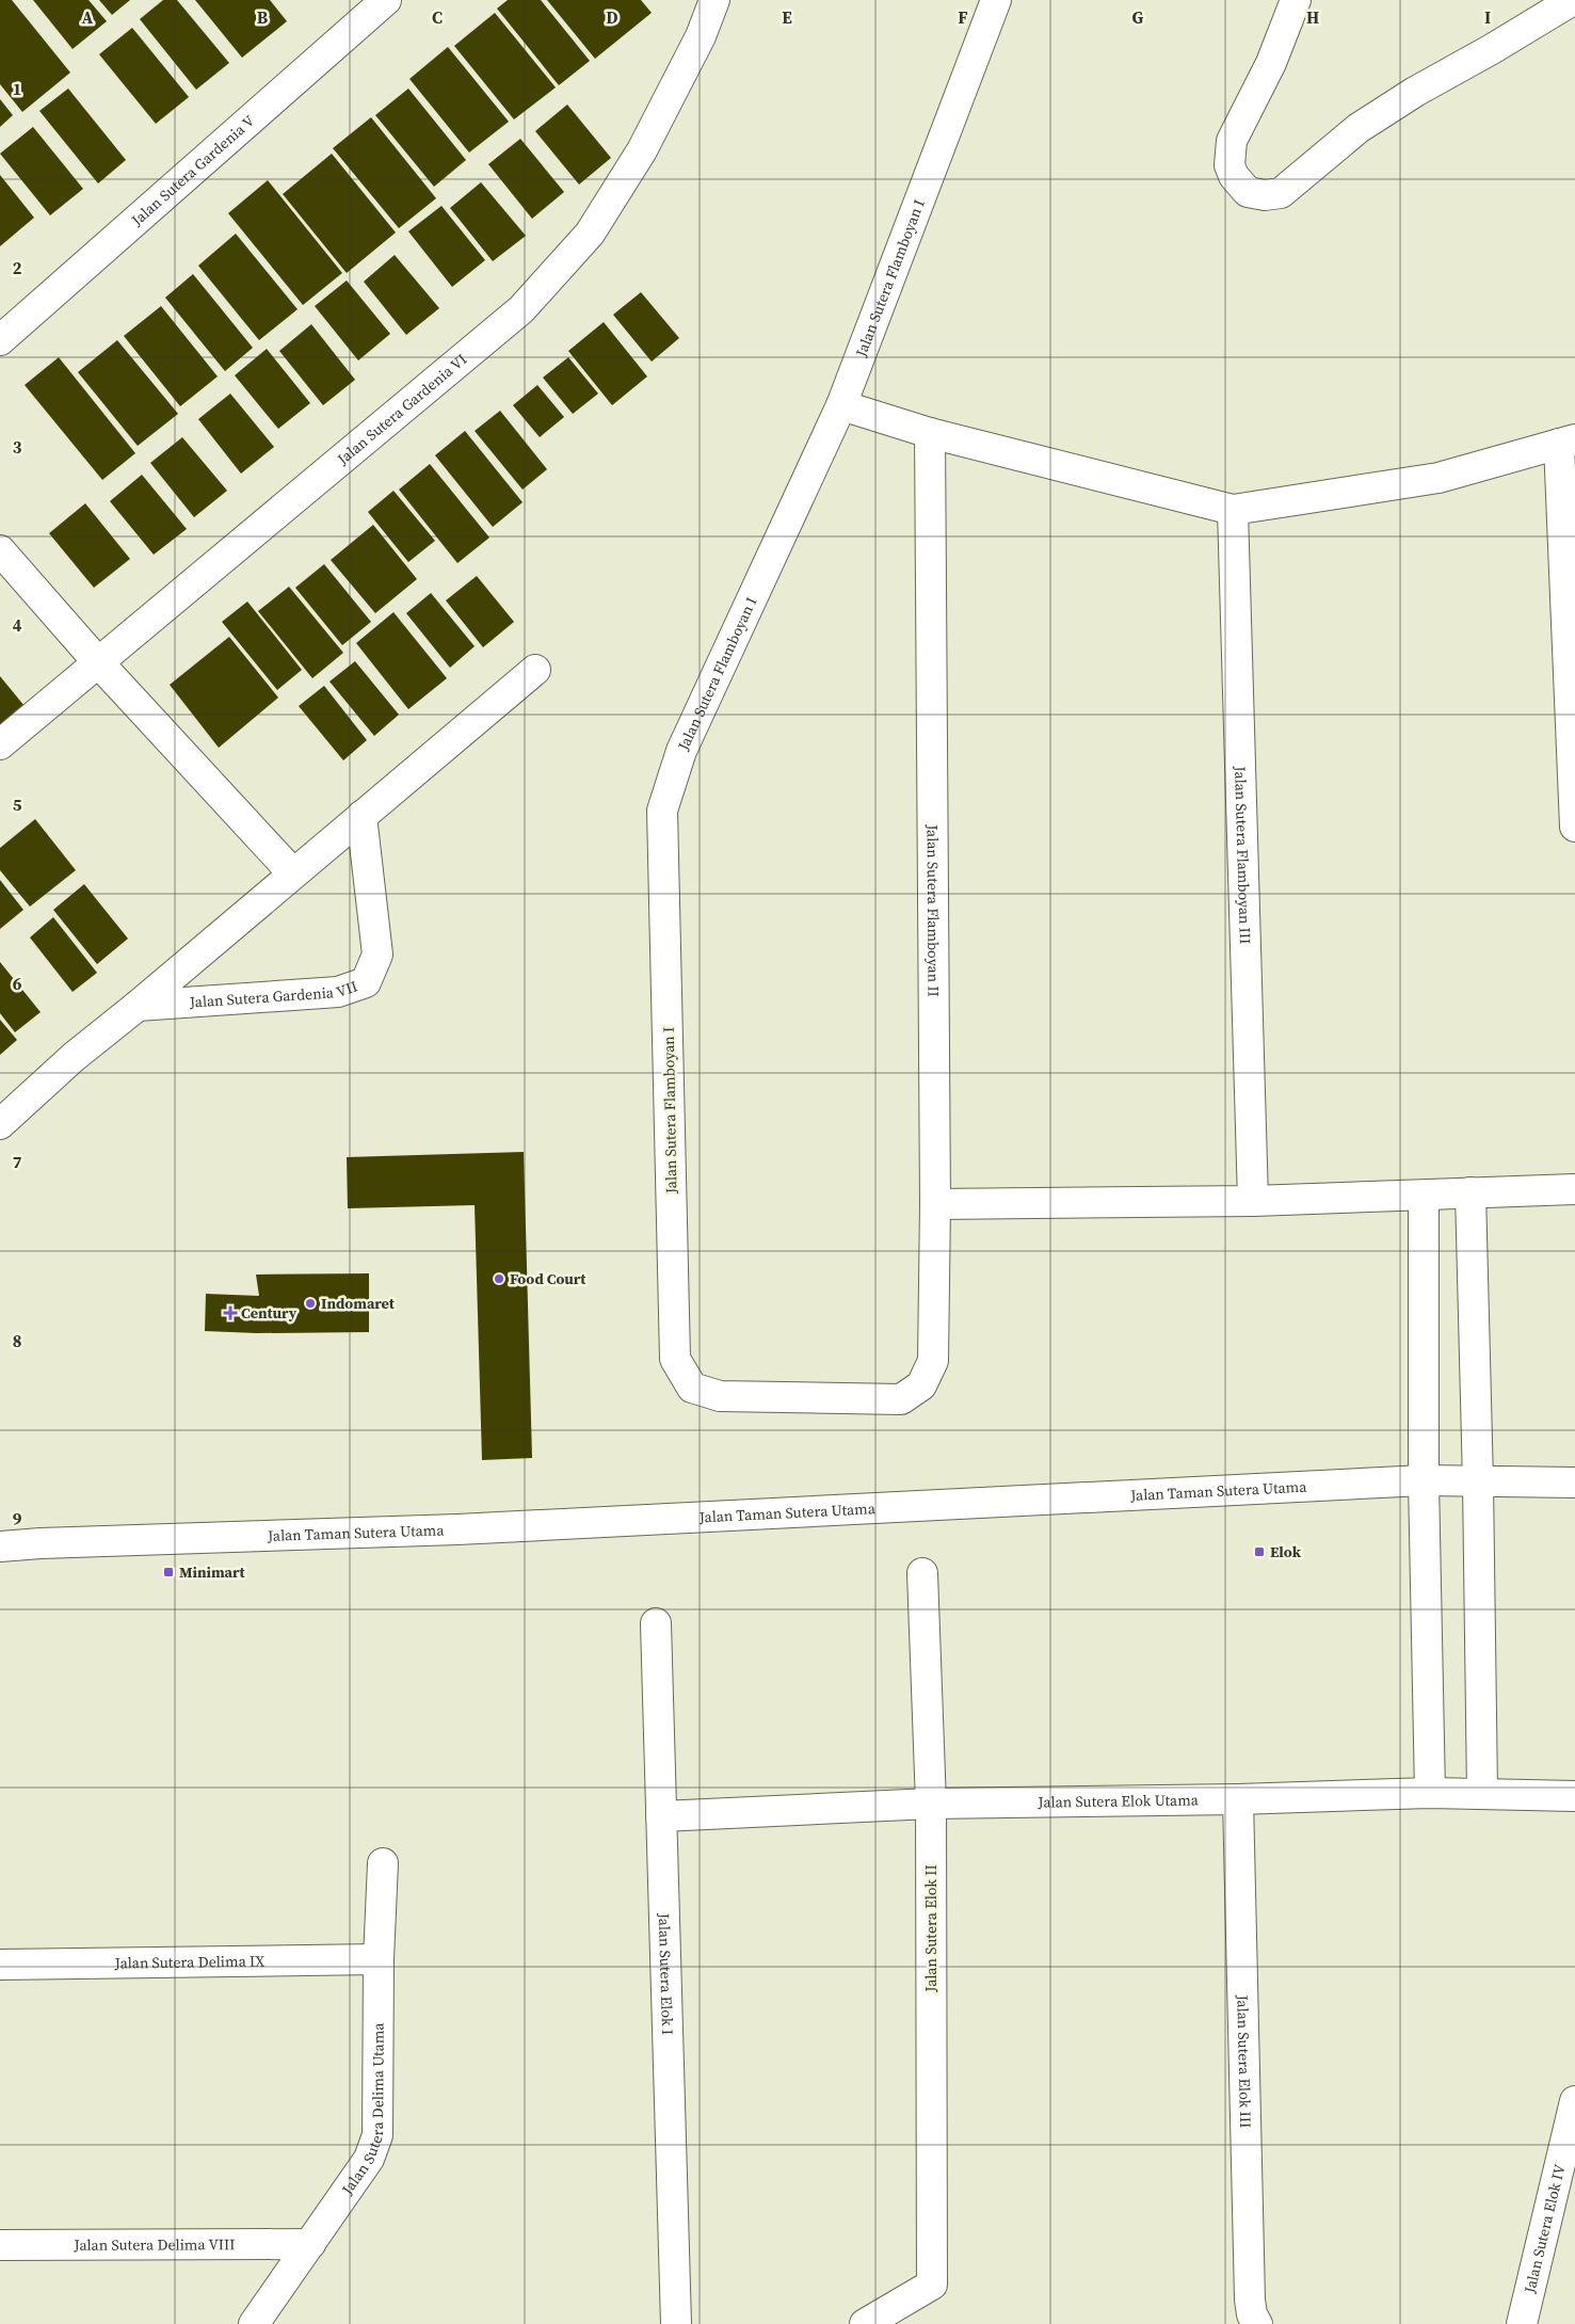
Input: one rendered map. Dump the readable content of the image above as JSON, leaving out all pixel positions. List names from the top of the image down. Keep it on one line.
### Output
{"streets":{"street":["Jalan Sutera Gardenia V","Jalan Sutera Flamboyan I","Jalan Sutera Gardenia VI","Jalan Sutera Flamboyan III","Jalan Sutera Flamboyan II","Jalan Sutera Gardenia VII","Jalan Taman Sutera Utama","Jalan Sutera Elok Utama","Jalan Sutera Elok II","Jalan Sutera Delima IX","Jalan Sutera Elok I","Jalan Sutera Elok III","Jalan Sutera Delima Utama","Jalan Sutera Elok IV","Jalan Sutera Delima VIII"]},"crossings":[["Jalan Sutera Flamboyan I","Jalan Sutera Flamboyan II"],["Jalan Sutera Elok Utama","Jalan Sutera Elok II"],["Jalan Sutera Elok Utama","Jalan Sutera Elok I"],["Jalan Sutera Elok Utama","Jalan Sutera Elok III"],["Jalan Sutera Delima IX","Jalan Sutera Delima Utama"],["Jalan Sutera Delima Utama","Jalan Sutera Delima VIII"]],"places":{"other":["Food Court","Indomaret"],"health":["Century"],"transit":["Elok","Minimart"]},"grid":{"columns":["A","B","C","D","E","F","G","H","I"],"rows":["1","2","3","4","5","6","7","8","9"]}}
